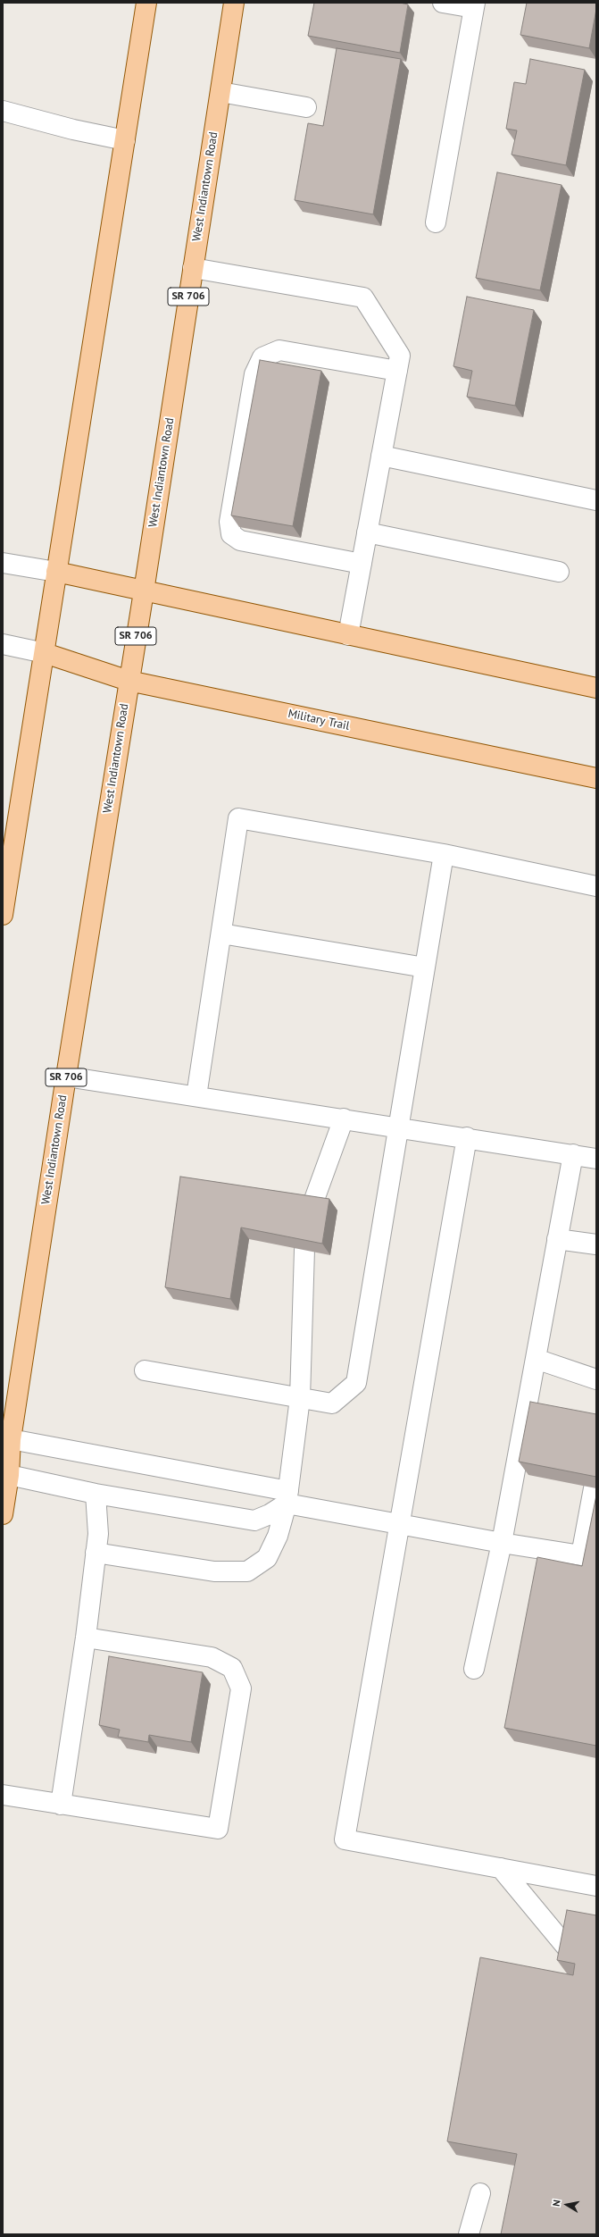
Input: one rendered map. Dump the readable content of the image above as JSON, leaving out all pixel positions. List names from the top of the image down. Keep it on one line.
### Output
{"streets":{"main road":["West Indiantown Road","SR 706","Military Trail"]},"crossings":[["West Indiantown Road","Military Trail"]],"north":"left"}
